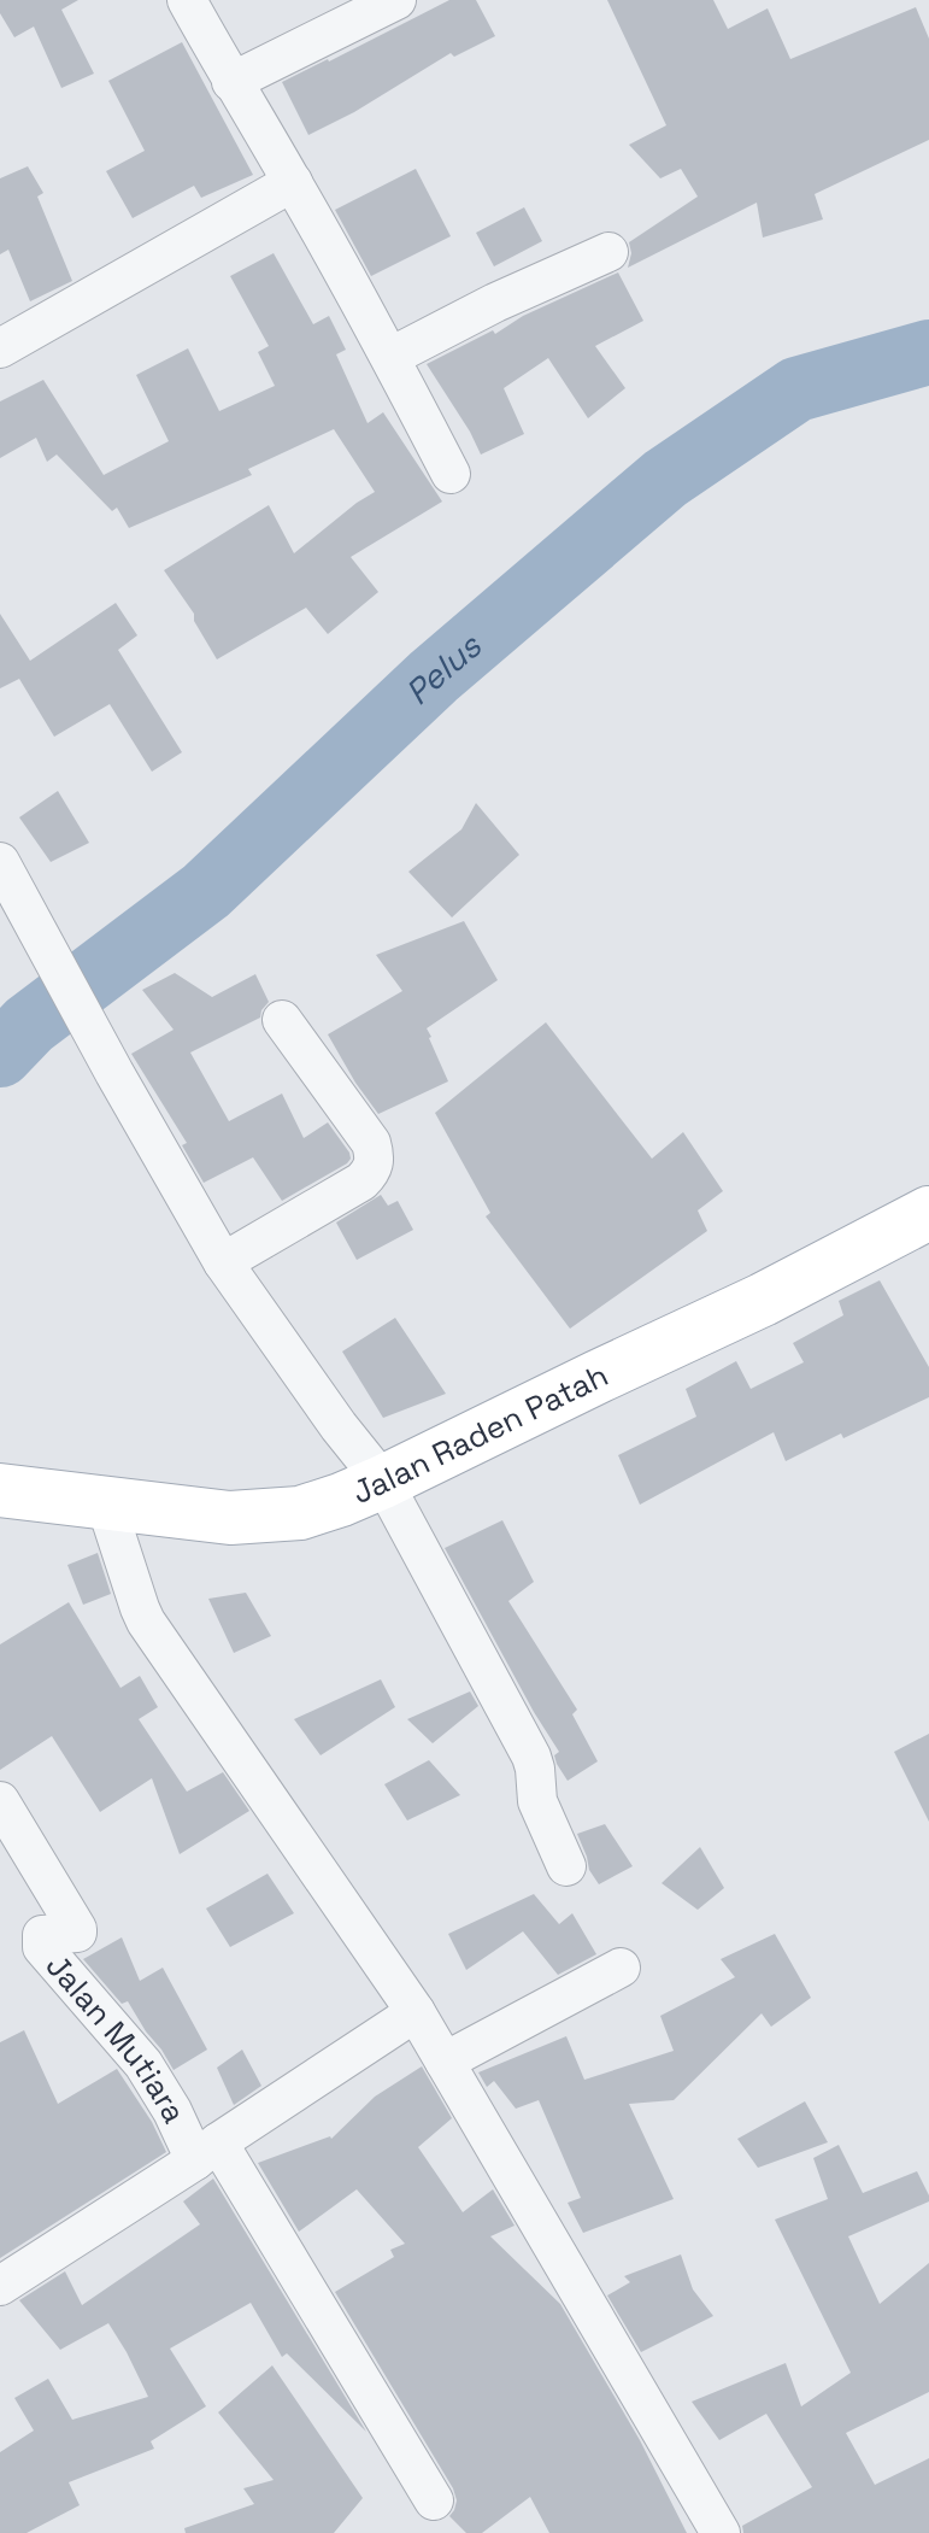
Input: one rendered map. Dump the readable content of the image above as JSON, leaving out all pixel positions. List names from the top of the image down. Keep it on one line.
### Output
{"streets":{"main road":["Jalan Raden Patah"],"street":["Jalan Mutiara"]},"water":["Pelus"]}
